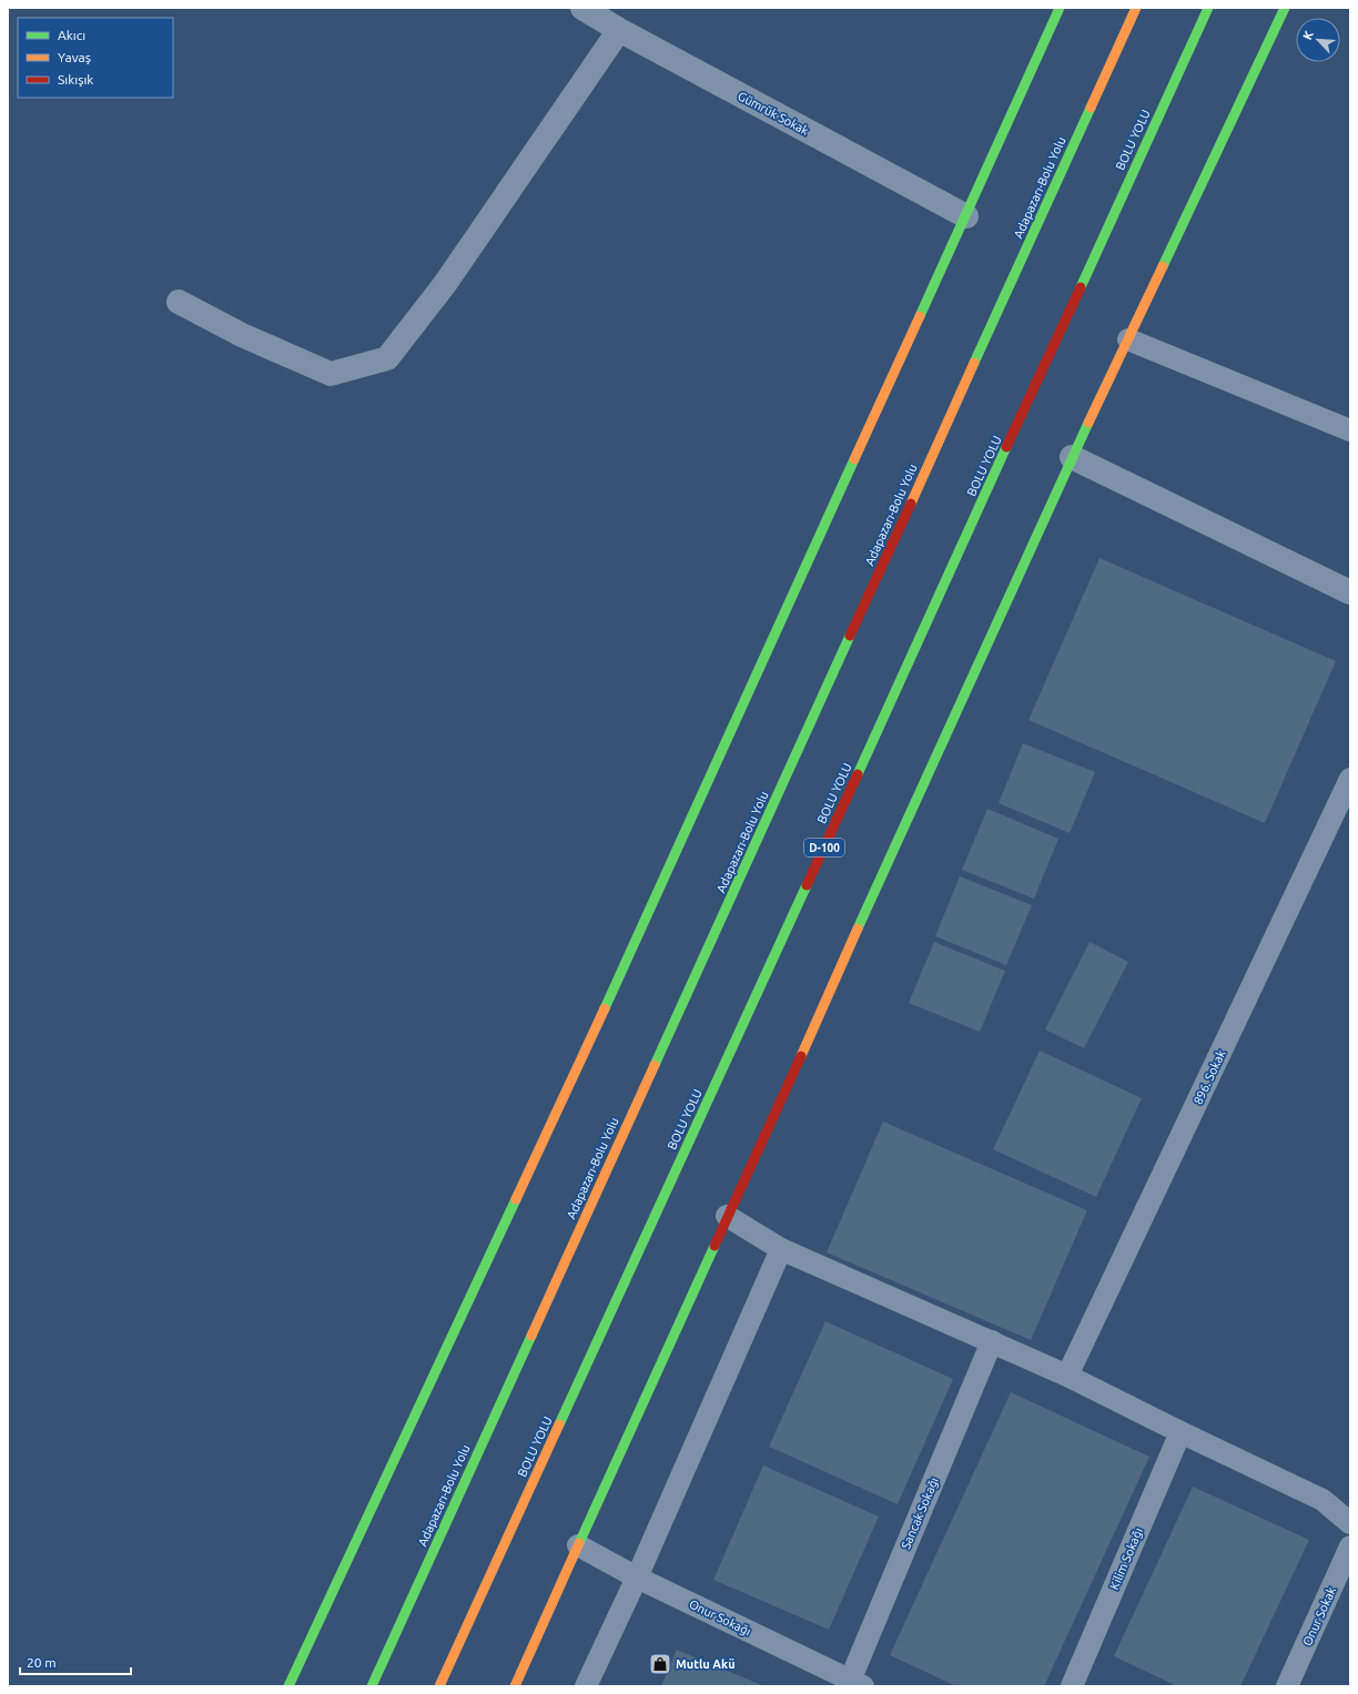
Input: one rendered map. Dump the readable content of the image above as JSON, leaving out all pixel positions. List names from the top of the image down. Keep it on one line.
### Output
{"streets":{"highway":["BOLU YOLU","Adapazarı-Bolu Yolu","D-100"],"street":["Gümrük Sokak"],"lane":["896. Sokak","Sancak Sokağı","Kilim Sokağı","Onur Sokak","Onur Sokağı"]},"crossings":[["Sancak Sokağı","Onur Sokağı"]],"places":{"shop":["Mutlu Akü"]},"legend":["Akıcı","Yavaş","Sıkışık"],"scale_bar":"20 m","north":"top left"}
